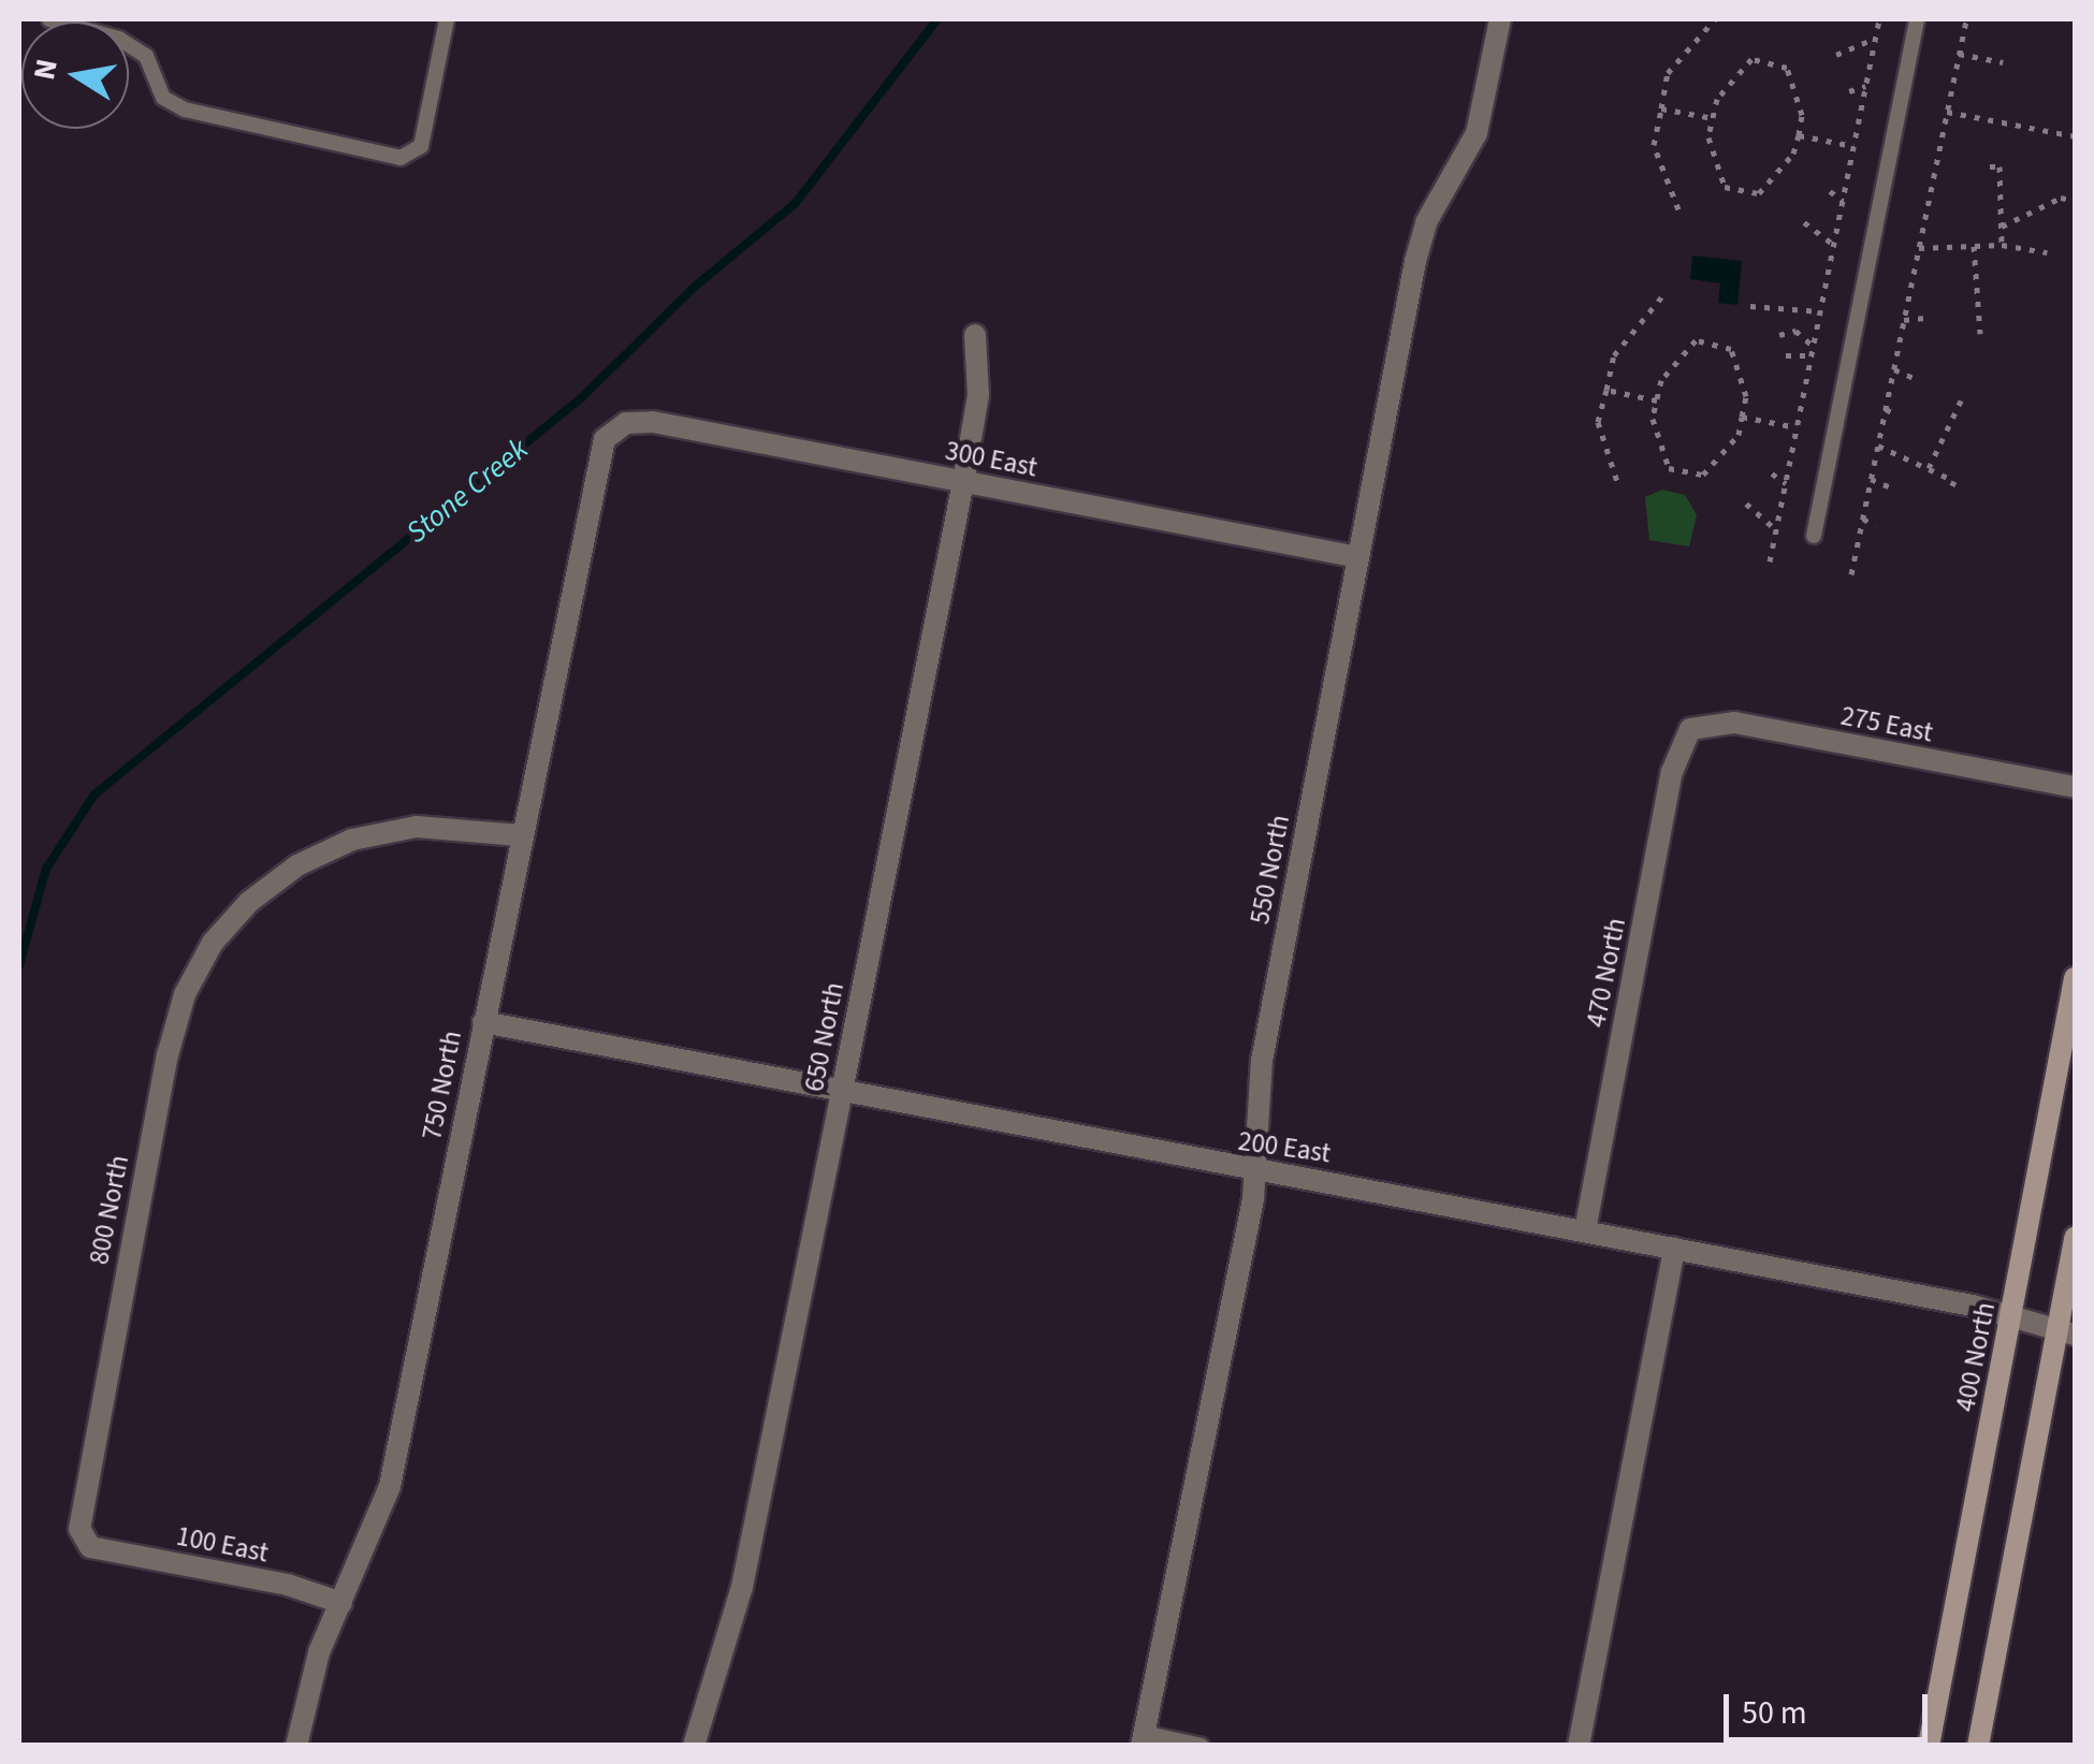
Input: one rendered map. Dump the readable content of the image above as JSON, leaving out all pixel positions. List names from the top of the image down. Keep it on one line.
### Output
{"streets":{"main road":["400 North"],"street":["300 East","275 East","550 North","470 North","650 North","750 North","200 East","800 North","100 East"]},"crossings":[["300 East","550 North"],["300 East","650 North"],["300 East","750 North"],["275 East","470 North"],["550 North","200 East"],["470 North","200 East"],["650 North","200 East"],["750 North","200 East"],["750 North","800 North"],["750 North","100 East"],["200 East","400 North"],["800 North","100 East"]],"water":["Stone Creek"],"scale_bar":"50 m","north":"left"}
